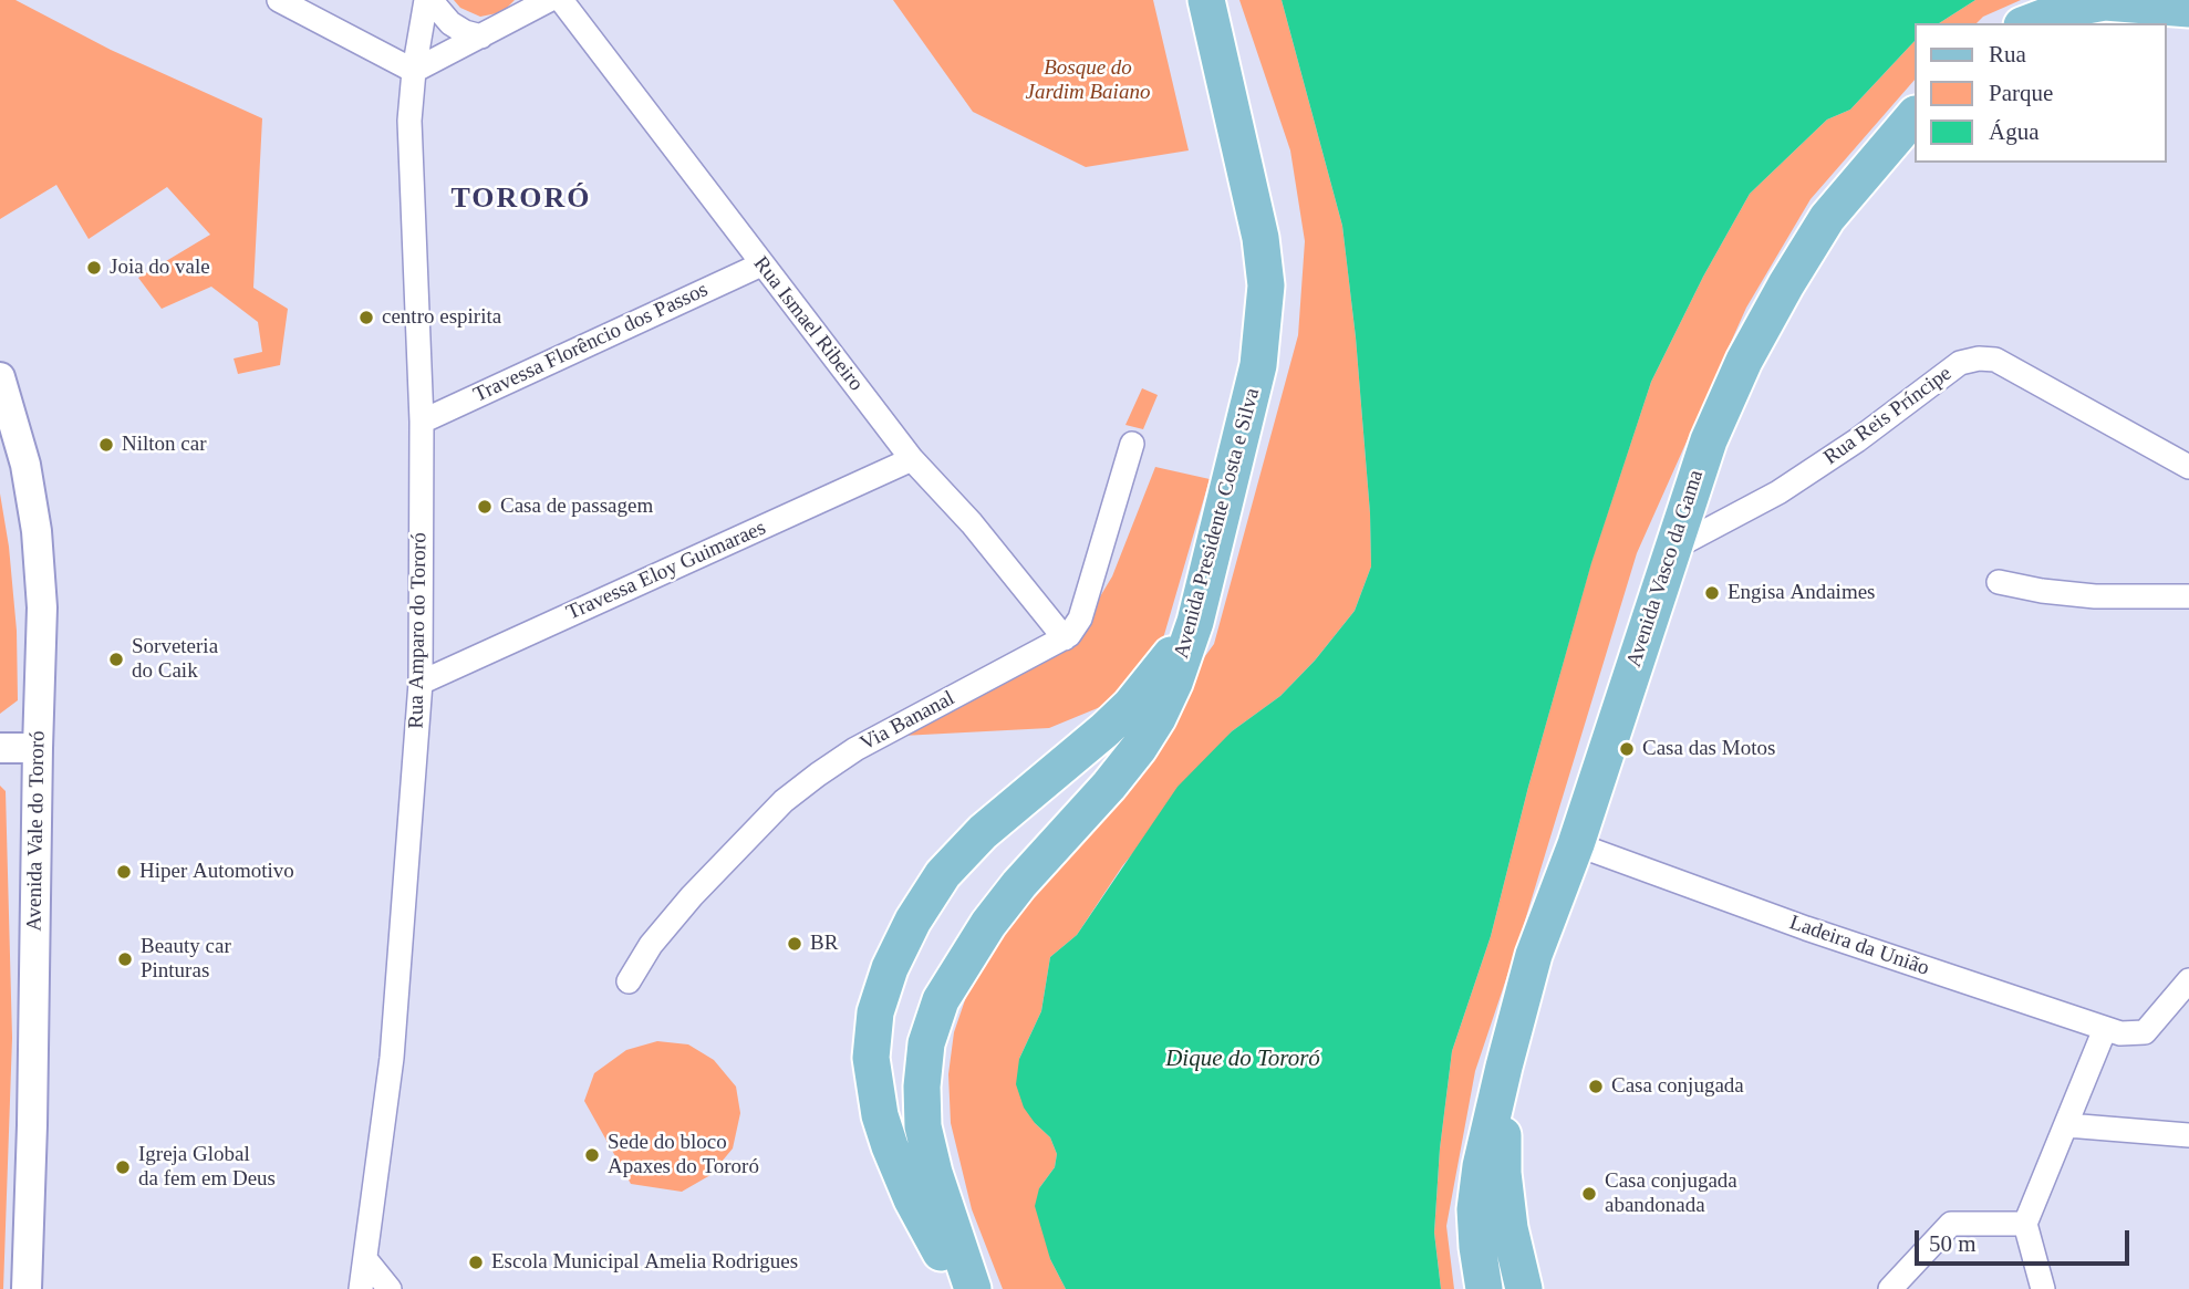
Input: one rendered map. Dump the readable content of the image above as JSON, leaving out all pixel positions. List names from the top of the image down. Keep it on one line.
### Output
{"streets":{"main road":["Avenida Presidente Costa e Silva","Avenida Vasco da Gama"],"street":["Rua Ismael Ribeiro","Travessa Florêncio dos Passos","Rua Reis Príncipe","Travessa Eloy Guimaraes","Rua Amparo do Tororó","Via Bananal","Avenida Vale do Tororó","Ladeira da União"]},"crossings":[["Rua Ismael Ribeiro","Travessa Florêncio dos Passos"],["Rua Ismael Ribeiro","Travessa Eloy Guimaraes"],["Rua Ismael Ribeiro","Via Bananal"],["Travessa Florêncio dos Passos","Rua Amparo do Tororó"],["Rua Reis Príncipe","Avenida Vasco da Gama"],["Avenida Vasco da Gama","Ladeira da União"],["Travessa Eloy Guimaraes","Rua Amparo do Tororó"]],"districts":["TORORÓ"],"water":["Dique do Tororó"],"parks":["Bosque do Jardim Baiano"],"places":["Joia do vale","centro espirita","Nilton car","Casa de passagem","Engisa Andaimes","Sorveteria do Caik","Casa das Motos","Hiper Automotivo","BR","Beauty car Pinturas","Casa conjugada","Sede do bloco Apaxes do Tororó","Igreja Global da fem em Deus","Casa conjugada abandonada","Escola Municipal Amelia Rodrigues"],"legend":["Rua","Parque","Água"],"scale_bar":"50 m"}
